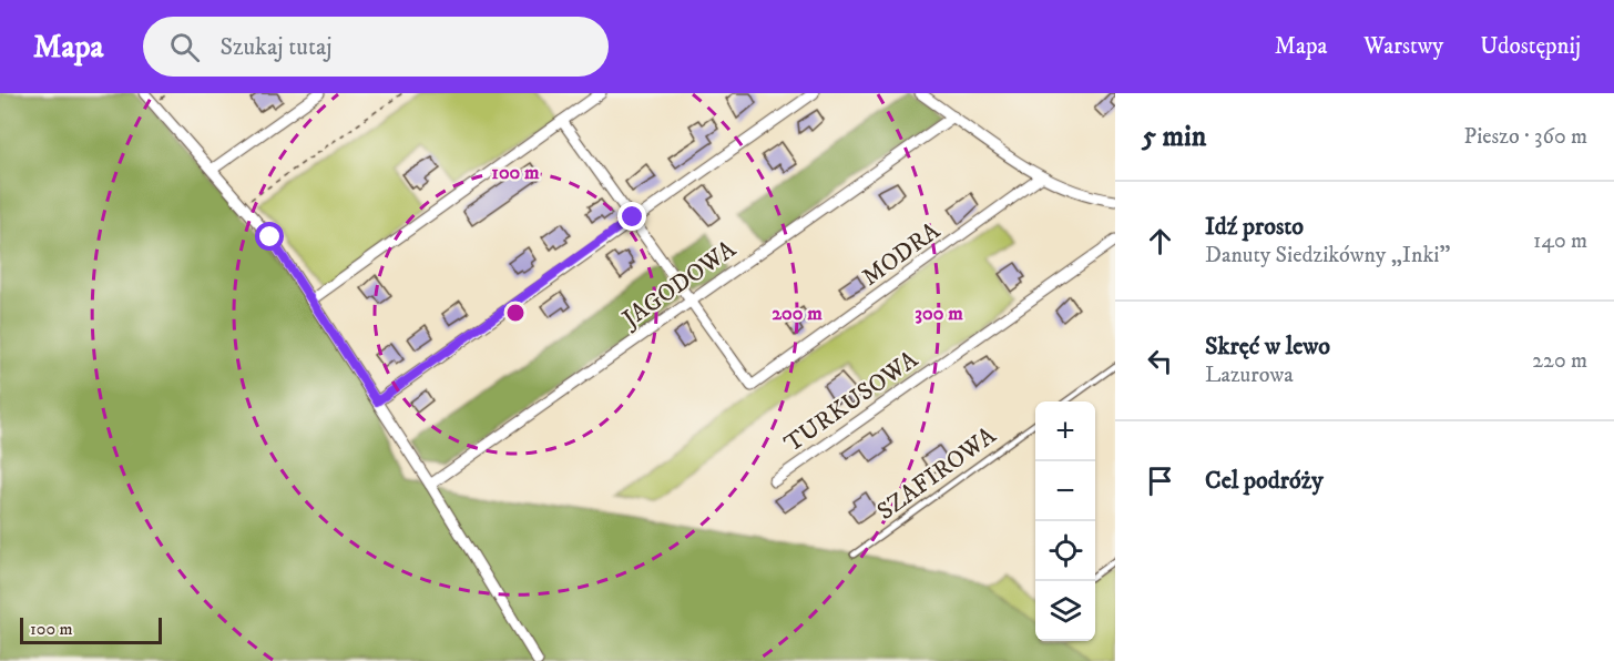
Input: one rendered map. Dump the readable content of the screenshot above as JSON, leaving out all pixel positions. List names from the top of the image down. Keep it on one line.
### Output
{"streets":{"street":["MODRA","JAGODOWA","TURKUSOWA"],"lane":["SZAFIROWA"]},"crossings":[["MODRA","JAGODOWA"]],"scale_bar":"100 m","page":{"header":"Mapa","search":"Szukaj tutaj","nav":["Mapa","Warstwy","Udostępnij"],"heading":["5 min","Pieszo · 360 m"],"list":[["Idź prosto","Danuty Siedzikówny „Inki”","140 m"],["Skręć w lewo","Lazurowa","220 m"],"Cel podróży"],"map_buttons":["+","−"],"scale":"100 m"},"rings":["100 m","200 m","300 m"]}
